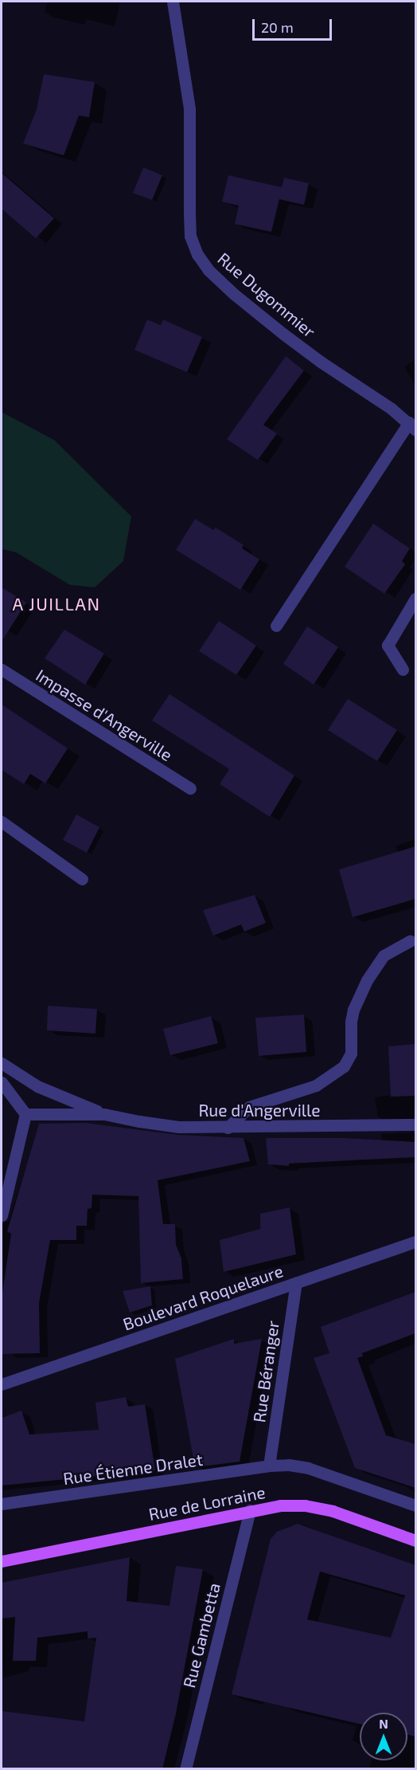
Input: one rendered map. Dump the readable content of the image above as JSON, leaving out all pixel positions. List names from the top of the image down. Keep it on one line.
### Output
{"streets":{"main road":["Rue de Lorraine"],"street":["Rue Dugommier","Impasse d'Angerville","Rue d'Angerville","Boulevard Roquelaure","Rue Béranger","Rue Étienne Dralet","Rue Gambetta"]},"crossings":[["Boulevard Roquelaure","Rue Béranger"],["Rue Béranger","Rue Étienne Dralet"],["Rue de Lorraine","Rue Gambetta"]],"districts":["A JUILLAN"],"scale_bar":"20 m","north":"top"}
